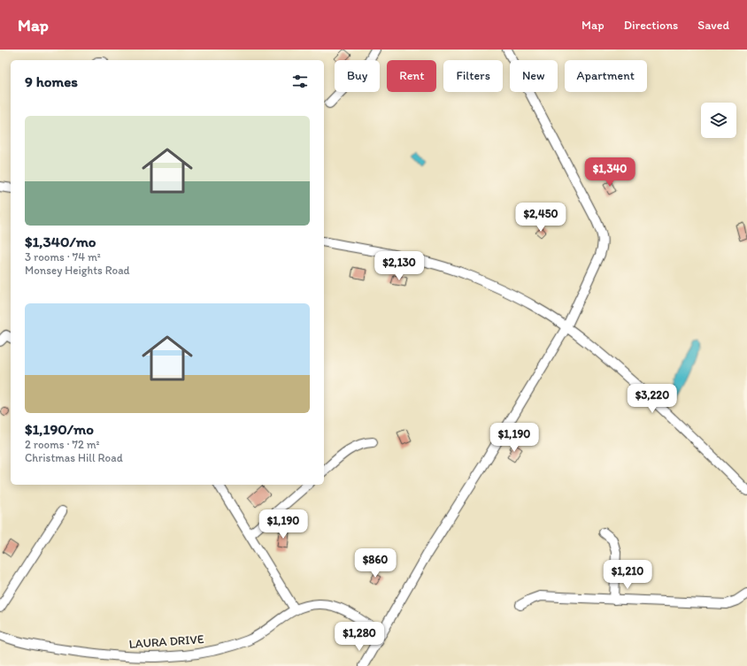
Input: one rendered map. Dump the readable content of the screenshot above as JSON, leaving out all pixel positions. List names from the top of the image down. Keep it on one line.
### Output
{"streets":{"street":["LAURA DRIVE"]},"page":{"header":"Map","nav":["Map","Directions","Saved"],"chip":["Buy","Rent","Filters","New","Apartment"],"heading":"9 homes","list":[{"name":"$1,340/mo","note":"3 rooms · 74 m² · Monsey Heights Road"},{"name":"$1,190/mo","note":"2 rooms · 72 m² · Christmas Hill Road"}],"price":["$1,340","$2,450","$2,130","$3,220","$1,190","$1,190","$860","$1,210","$1,280"]}}
